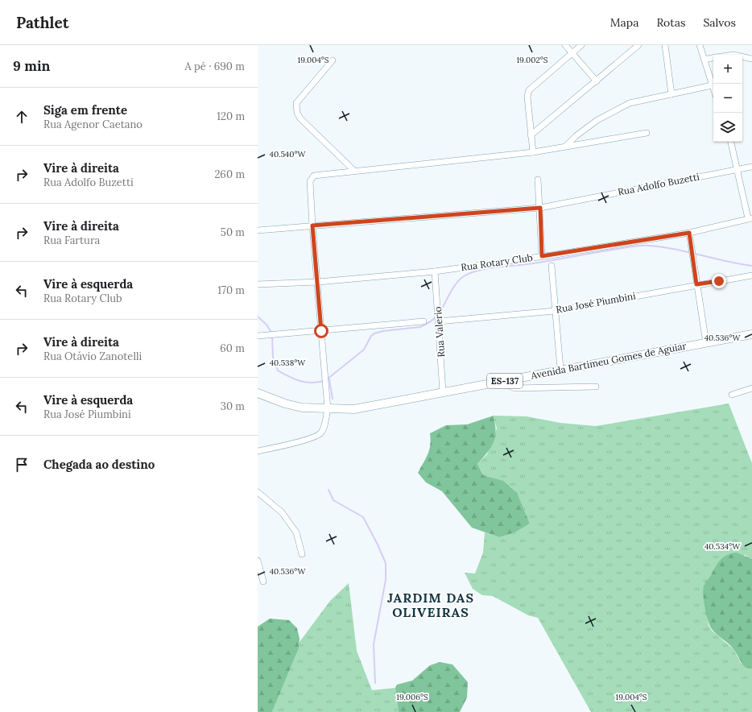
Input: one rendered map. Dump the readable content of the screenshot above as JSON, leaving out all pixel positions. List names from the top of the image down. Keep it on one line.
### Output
{"streets":{"main road":["Avenida Bartimeu Gomes de Aguiar","ES-137"],"street":["Rua Adolfo Buzetti","Rua Rotary Club","Rua José Piumbini","Rua Valerio"]},"crossings":[["Rua Rotary Club","Rua Valerio"],["Rua José Piumbini","Rua Valerio"],["Rua Valerio","Avenida Bartimeu Gomes de Aguiar"]],"districts":["JARDIM DAS OLIVEIRAS"],"page":{"header":"Pathlet","nav":["Mapa","Rotas","Salvos"],"heading":["9 min","A pé · 690 m"],"map_buttons":["+","−"],"list":[["Siga em frente","Rua Agenor Caetano","120 m"],["Vire à direita","Rua Adolfo Buzetti","260 m"],["Vire à direita","Rua Fartura","50 m"],["Vire à esquerda","Rua Rotary Club","170 m"],["Vire à direita","Rua Otávio Zanotelli","60 m"],["Vire à esquerda","Rua José Piumbini","30 m"],"Chegada ao destino"]},"coordinates":["19.004°S","19.002°S","40.540°W","40.536°W","40.538°W","40.534°W","19.006°S"]}
